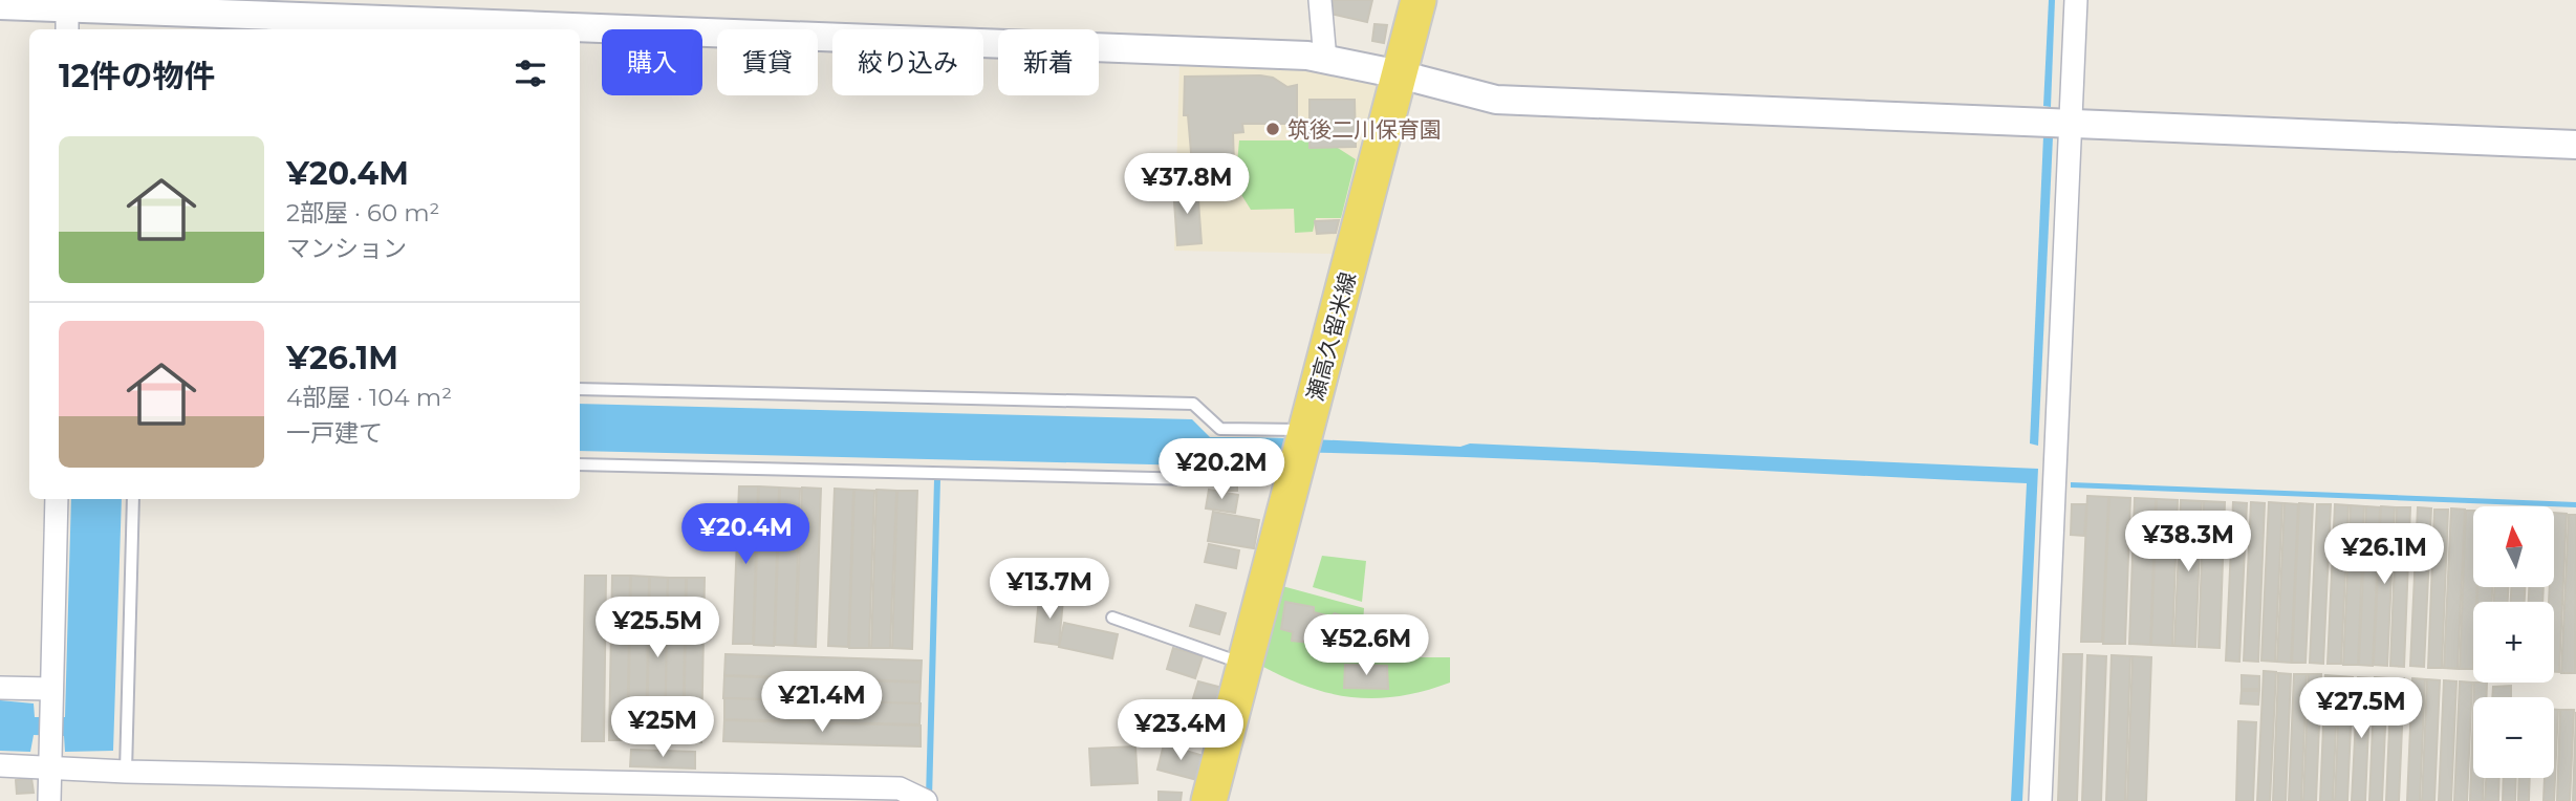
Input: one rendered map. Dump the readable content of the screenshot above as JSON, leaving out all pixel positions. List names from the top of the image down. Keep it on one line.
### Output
{"streets":{"main road":["瀬高久留米線"]},"places":["筑後二川保育園"],"north":"top","page":{"chip":["購入","賃貸","絞り込み","新着"],"heading":"12件の物件","list":[{"name":"¥20.4M","note":"2部屋 · 60 m² · マンション"},{"name":"¥26.1M","note":"4部屋 · 104 m² · 一戸建て"}],"price":["¥37.8M","¥20.2M","¥20.4M","¥38.3M","¥26.1M","¥13.7M","¥25.5M","¥52.6M","¥21.4M","¥27.5M","¥25M","¥23.4M"],"map_buttons":["+","−"]}}
